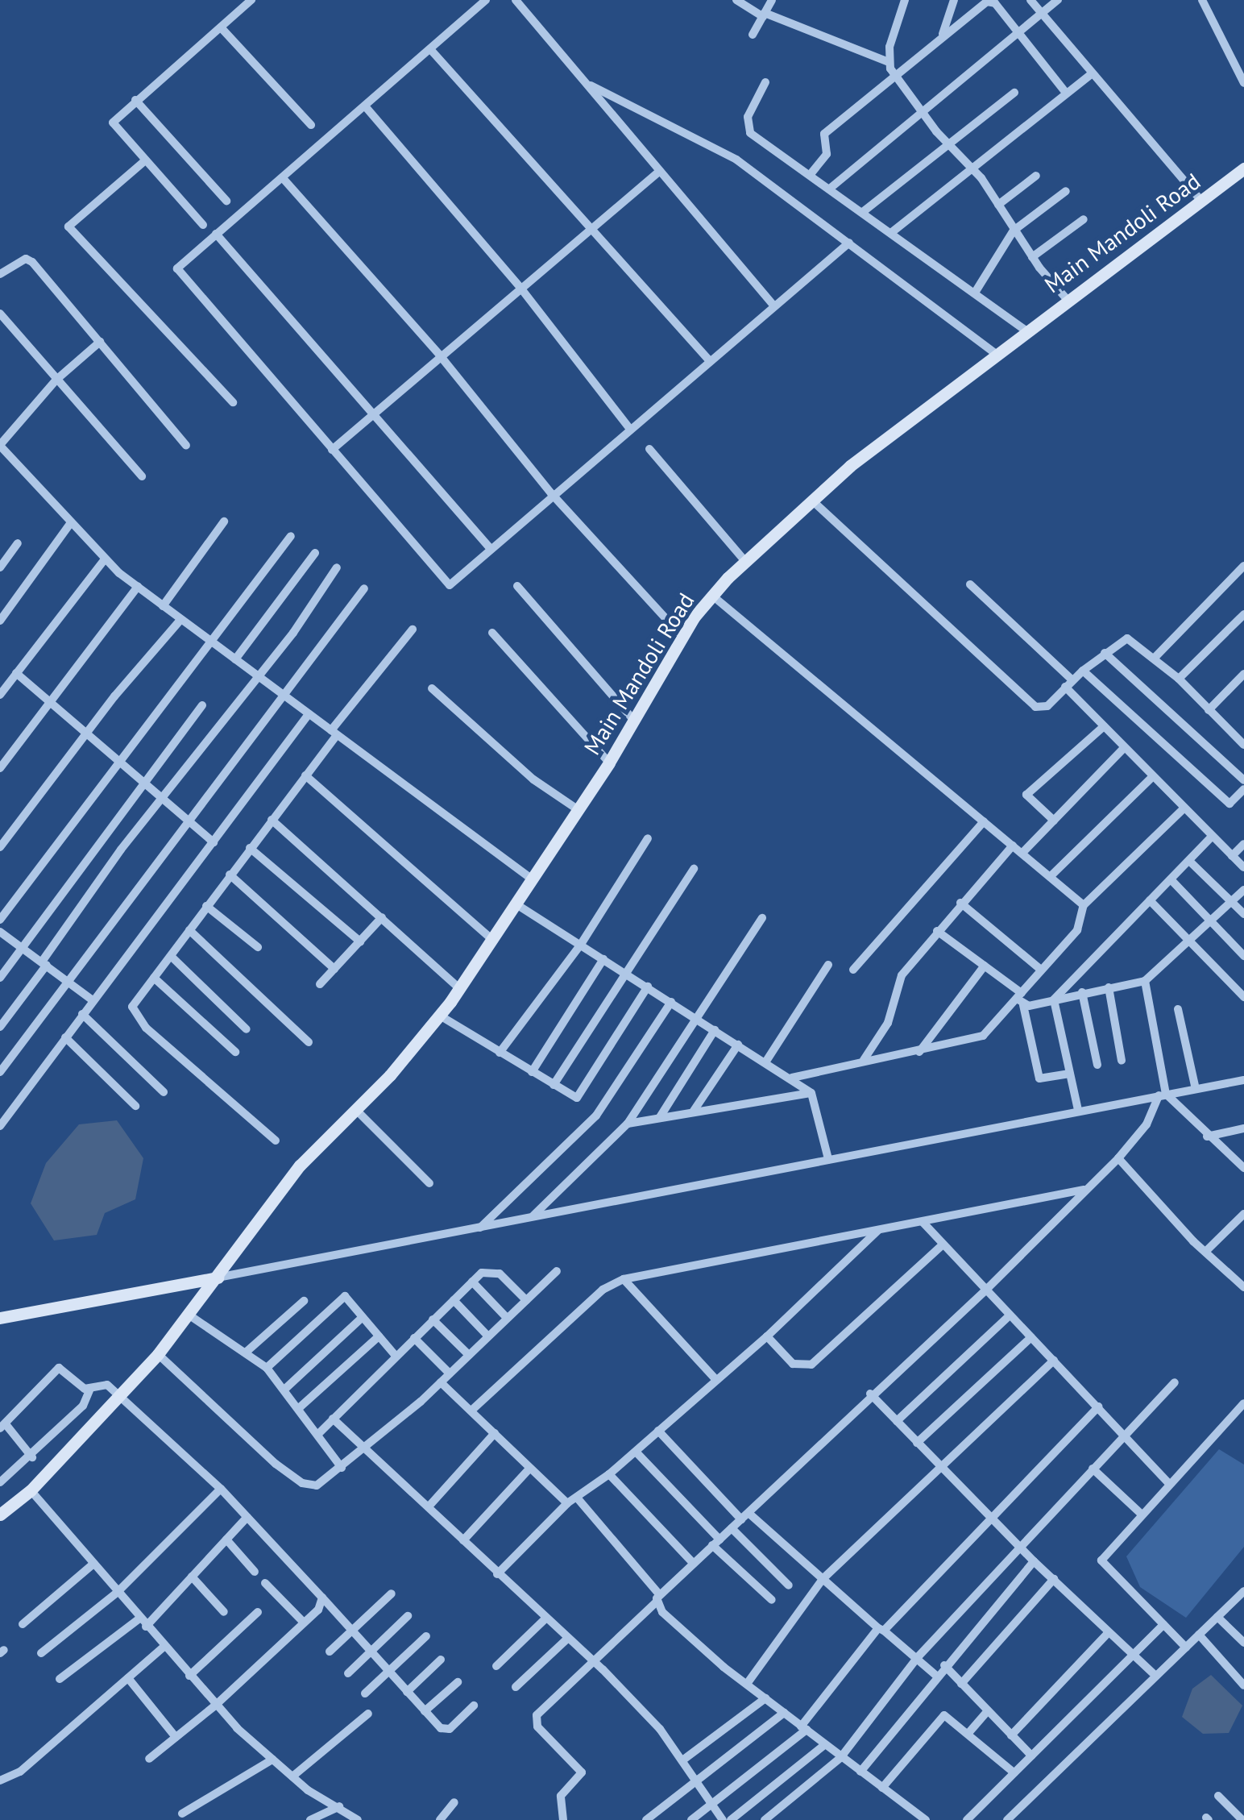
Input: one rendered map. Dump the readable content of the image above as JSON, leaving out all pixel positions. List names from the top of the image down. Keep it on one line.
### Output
{"streets":{"street":["Main Mandoli Road"]}}
